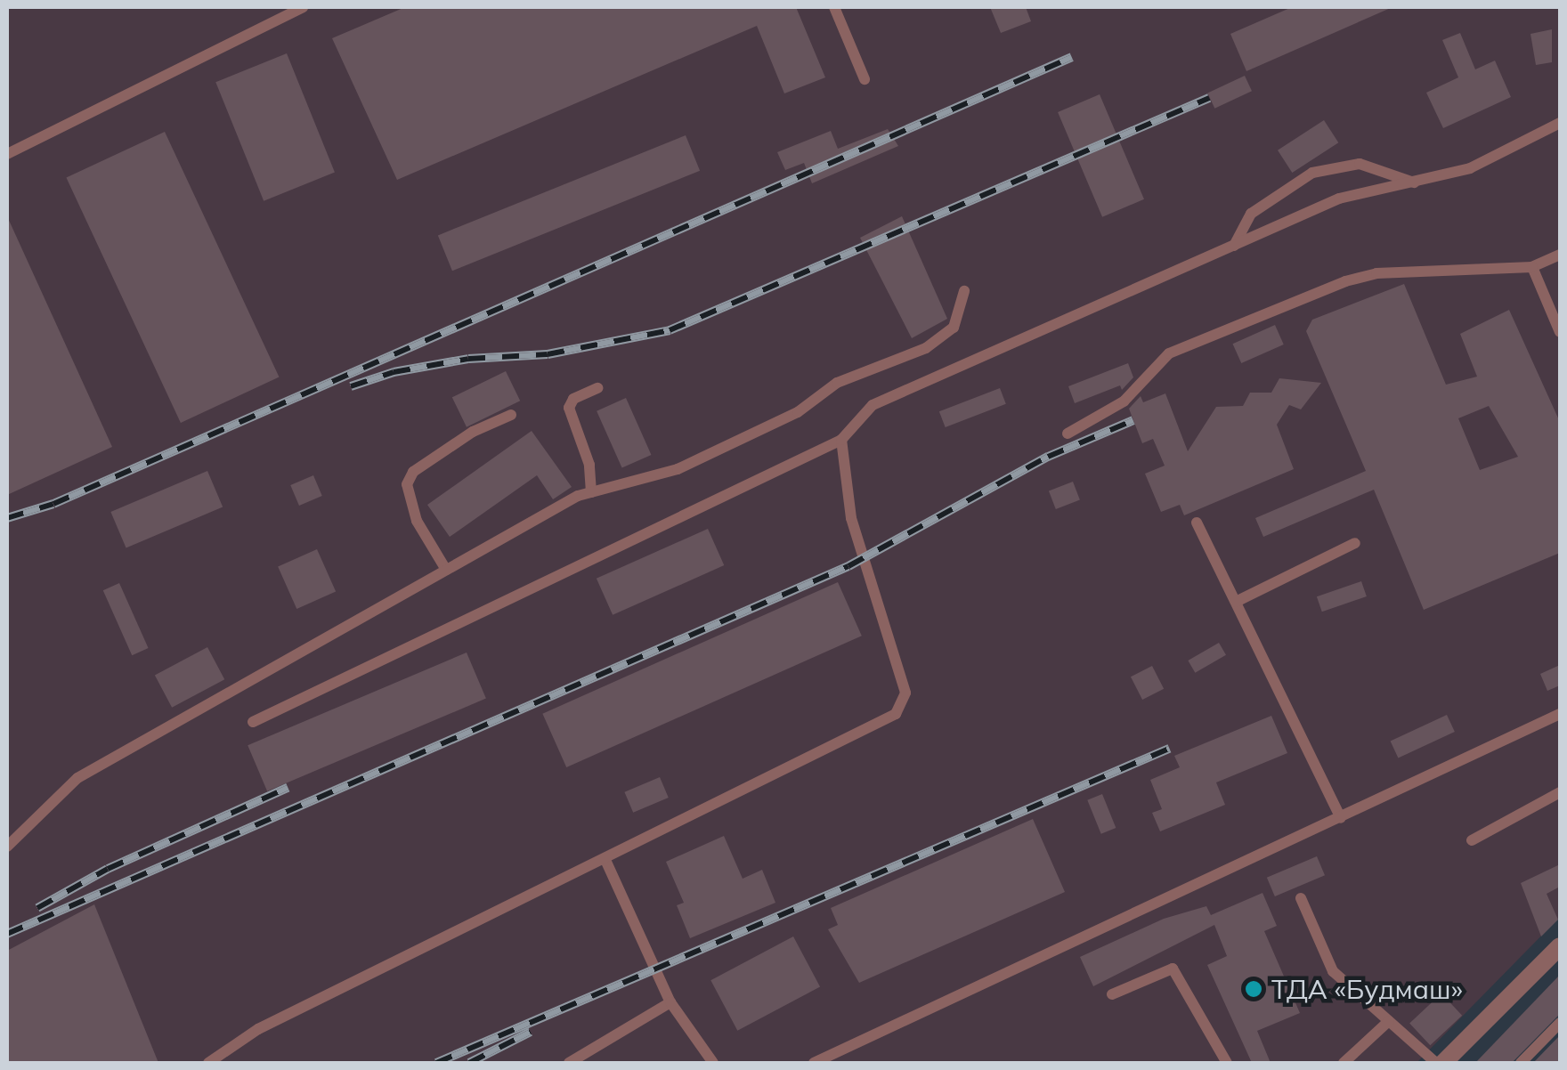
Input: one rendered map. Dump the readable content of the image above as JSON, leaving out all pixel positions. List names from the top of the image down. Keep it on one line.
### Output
{"places":["ТДА «Будмаш»"]}
